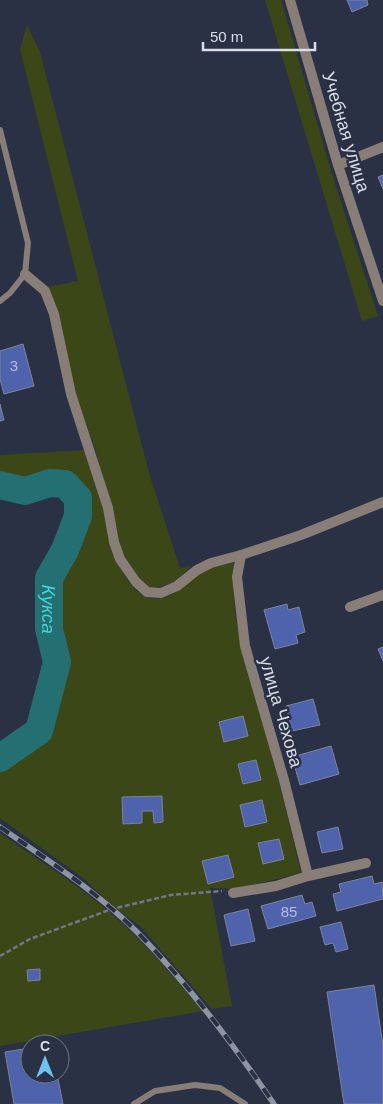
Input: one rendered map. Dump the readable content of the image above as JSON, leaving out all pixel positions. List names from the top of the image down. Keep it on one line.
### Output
{"streets":{"street":["Учебная улица","улица Чехова"]},"water":["Кукса"],"house_numbers":["3","85"],"scale_bar":"50 m","north":"top"}
